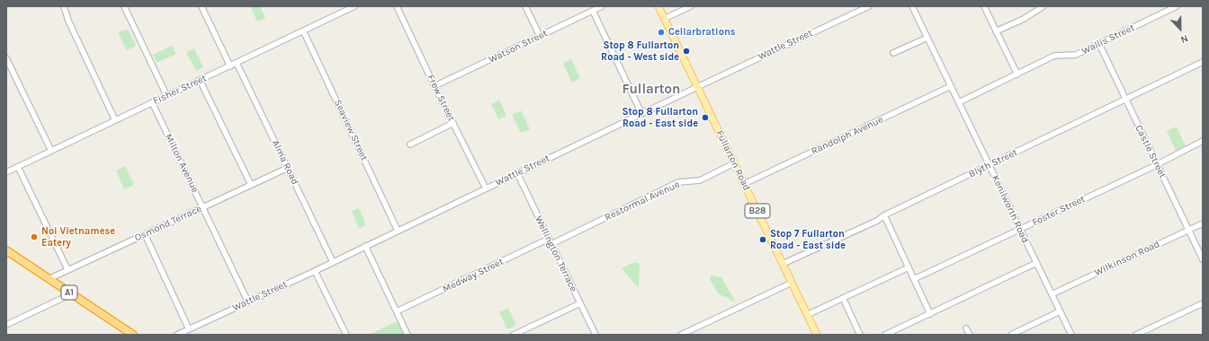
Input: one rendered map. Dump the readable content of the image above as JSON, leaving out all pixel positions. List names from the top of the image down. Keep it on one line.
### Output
{"streets":{"highway":["A1"],"main road":["Fullarton Road","B28"],"street":["Wallis Street","Wattle Street","Watson Street","Fisher Street","Frew Street","Seaview Street","Randolph Avenue","Castle Street","Alma Road","Milton Avenue","Blyth Street","Restormal Avenue","Kenilworth Road","Foster Street","Osmond Terrace","Wellington Terrace","Wilkinson Road","Medway Street"]},"crossings":[["Wallis Street","Castle Street"],["Wallis Street","Kenilworth Road"],["Wattle Street","Frew Street"],["Wattle Street","Seaview Street"],["Wattle Street","Fullarton Road"],["Wattle Street","Alma Road"],["Wattle Street","Milton Avenue"],["Wattle Street","Wellington Terrace"],["Watson Street","Frew Street"],["Fisher Street","Seaview Street"],["Fisher Street","Alma Road"],["Fisher Street","Milton Avenue"],["Randolph Avenue","Fullarton Road"],["Randolph Avenue","Kenilworth Road"],["Castle Street","Blyth Street"],["Castle Street","Foster Street"],["Castle Street","Wilkinson Road"],["Fullarton Road","Blyth Street"],["Fullarton Road","Restormal Avenue"],["Alma Road","Osmond Terrace"],["Milton Avenue","Osmond Terrace"],["Blyth Street","Kenilworth Road"],["Restormal Avenue","Wellington Terrace"],["Kenilworth Road","Foster Street"],["Kenilworth Road","Wilkinson Road"],["Osmond Terrace","A1"],["Wellington Terrace","Medway Street"]],"districts":["Fullarton"],"places":["Cellarbrations","Stop 8 Fullarton Road - West side","Stop 8 Fullarton Road - East side","Noi Vietnamese Eatery","Stop 7 Fullarton Road - East side"],"north":"bottom"}
